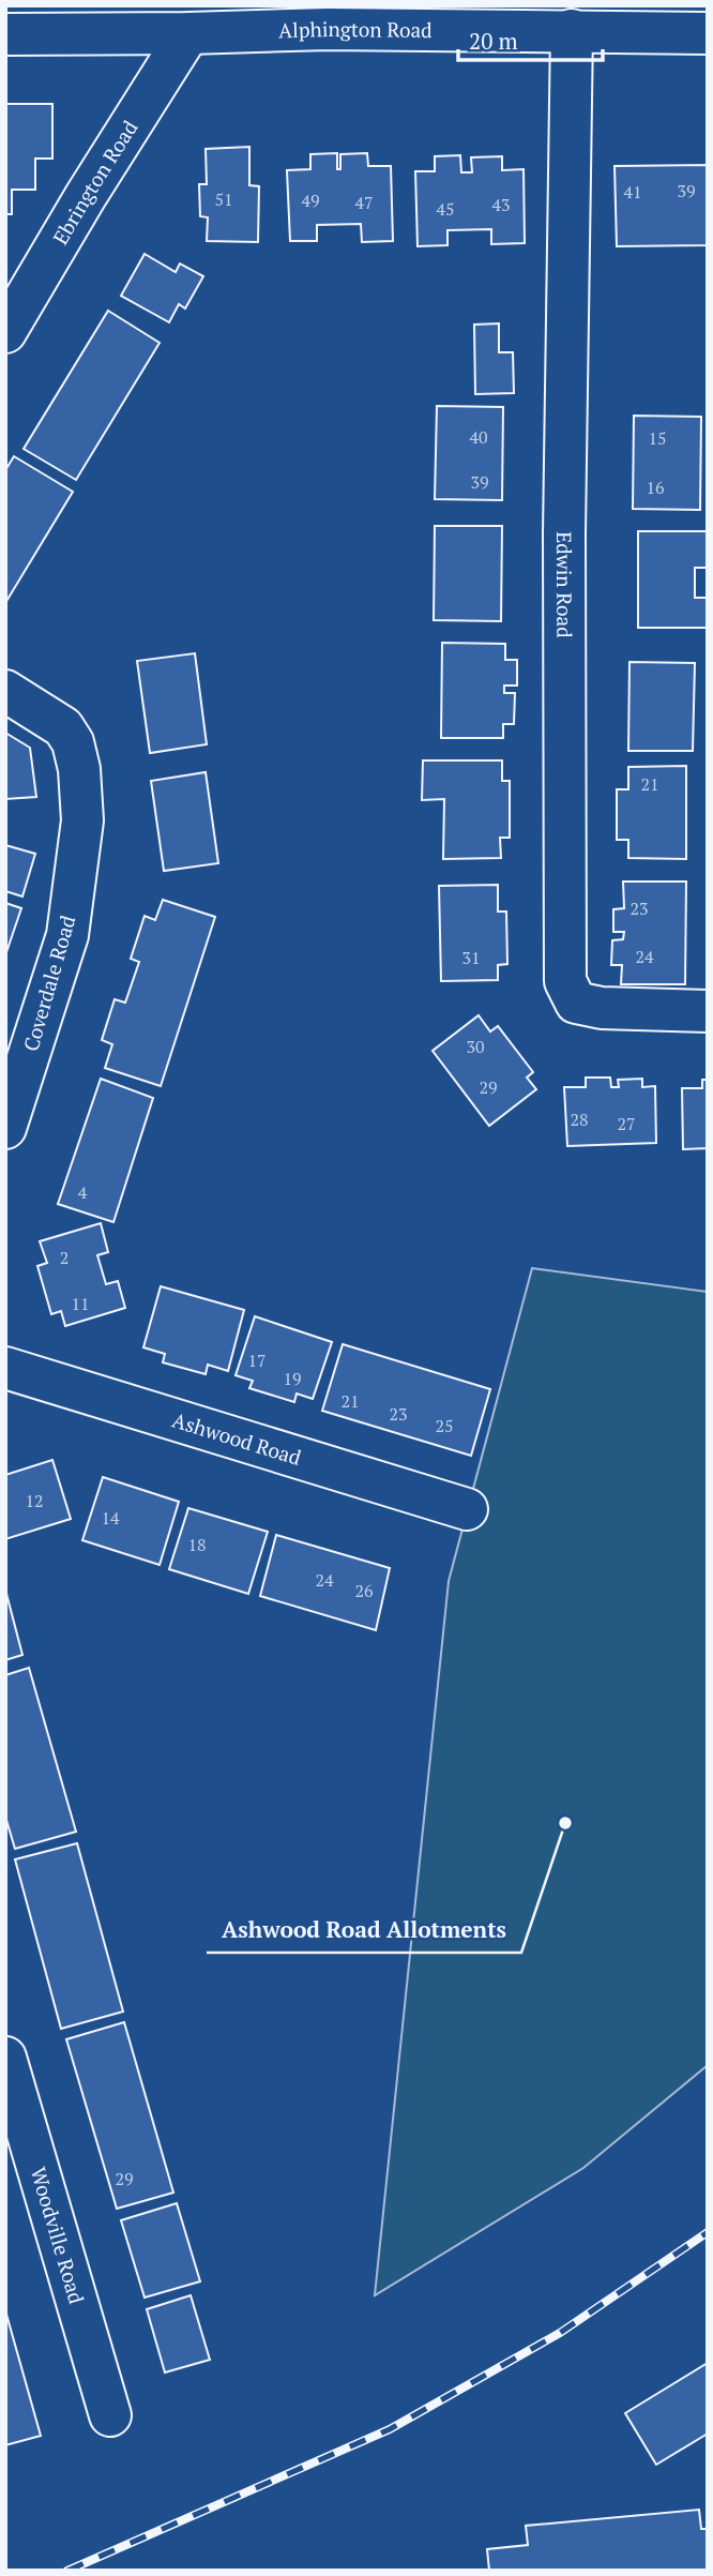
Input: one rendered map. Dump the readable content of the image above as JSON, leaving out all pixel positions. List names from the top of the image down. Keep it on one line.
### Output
{"streets":{"main road":["Alphington Road","Ebrington Road","Edwin Road","Coverdale Road","Ashwood Road","Woodville Road"]},"crossings":[["Alphington Road","Ebrington Road"],["Alphington Road","Edwin Road"]],"places":["Ashwood Road Allotments"],"house_numbers":["39","41","51","49","47","43","45","40","15","39","16","21","23","24","31","30","29","28","27","4","2","11","17","19","21","23","25","12","14","18","24","26","29"],"scale_bar":"20 m"}
